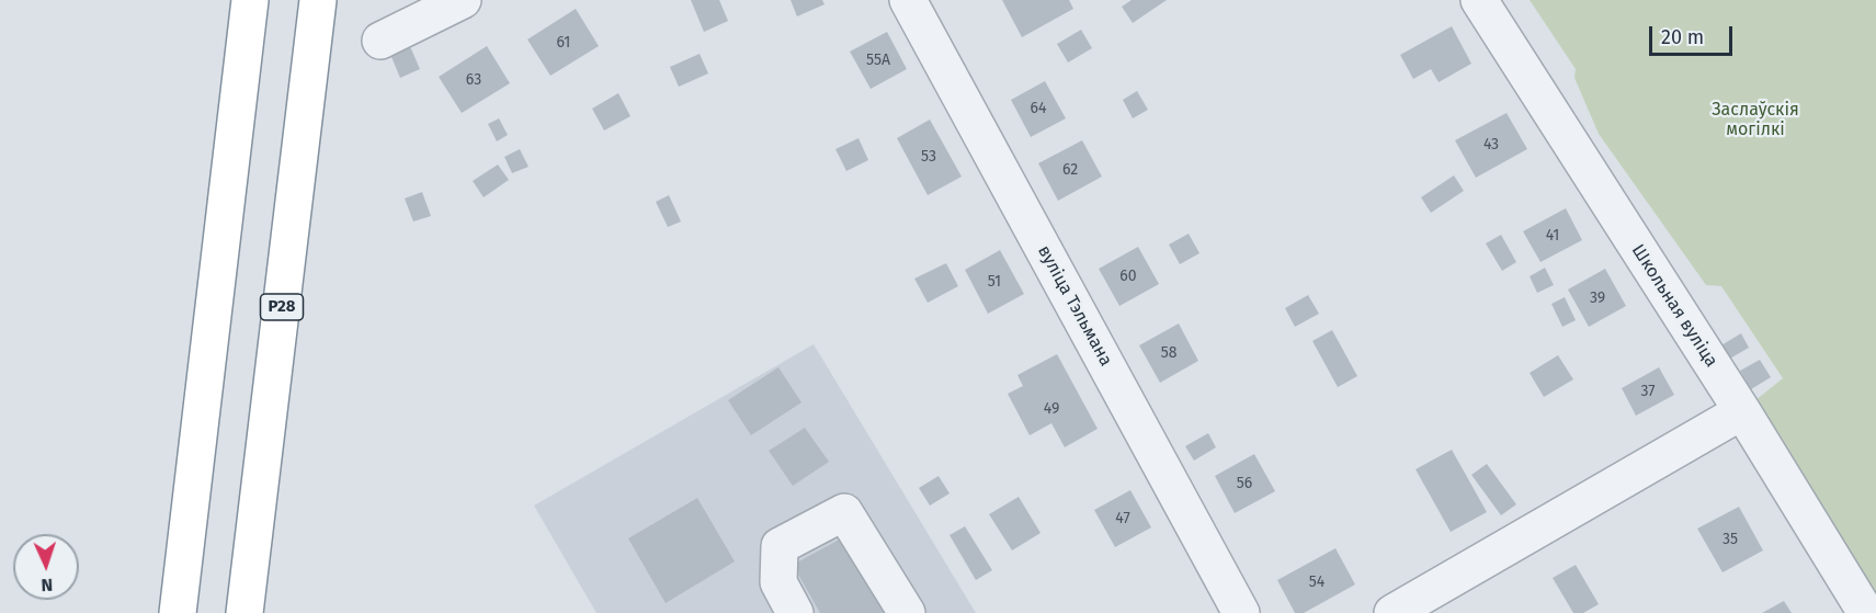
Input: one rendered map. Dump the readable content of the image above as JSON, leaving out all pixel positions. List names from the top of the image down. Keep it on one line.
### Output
{"streets":{"highway":["Р28"],"street":["вуліца Тэльмана","Школьная вуліца"]},"parks":["Заслаўскія могілкі"],"house_numbers":["61","55А","63","64","43","53","62","41","60","51","39","58","37","49","56","47","35","54"],"scale_bar":"20 m","north":"bottom"}
